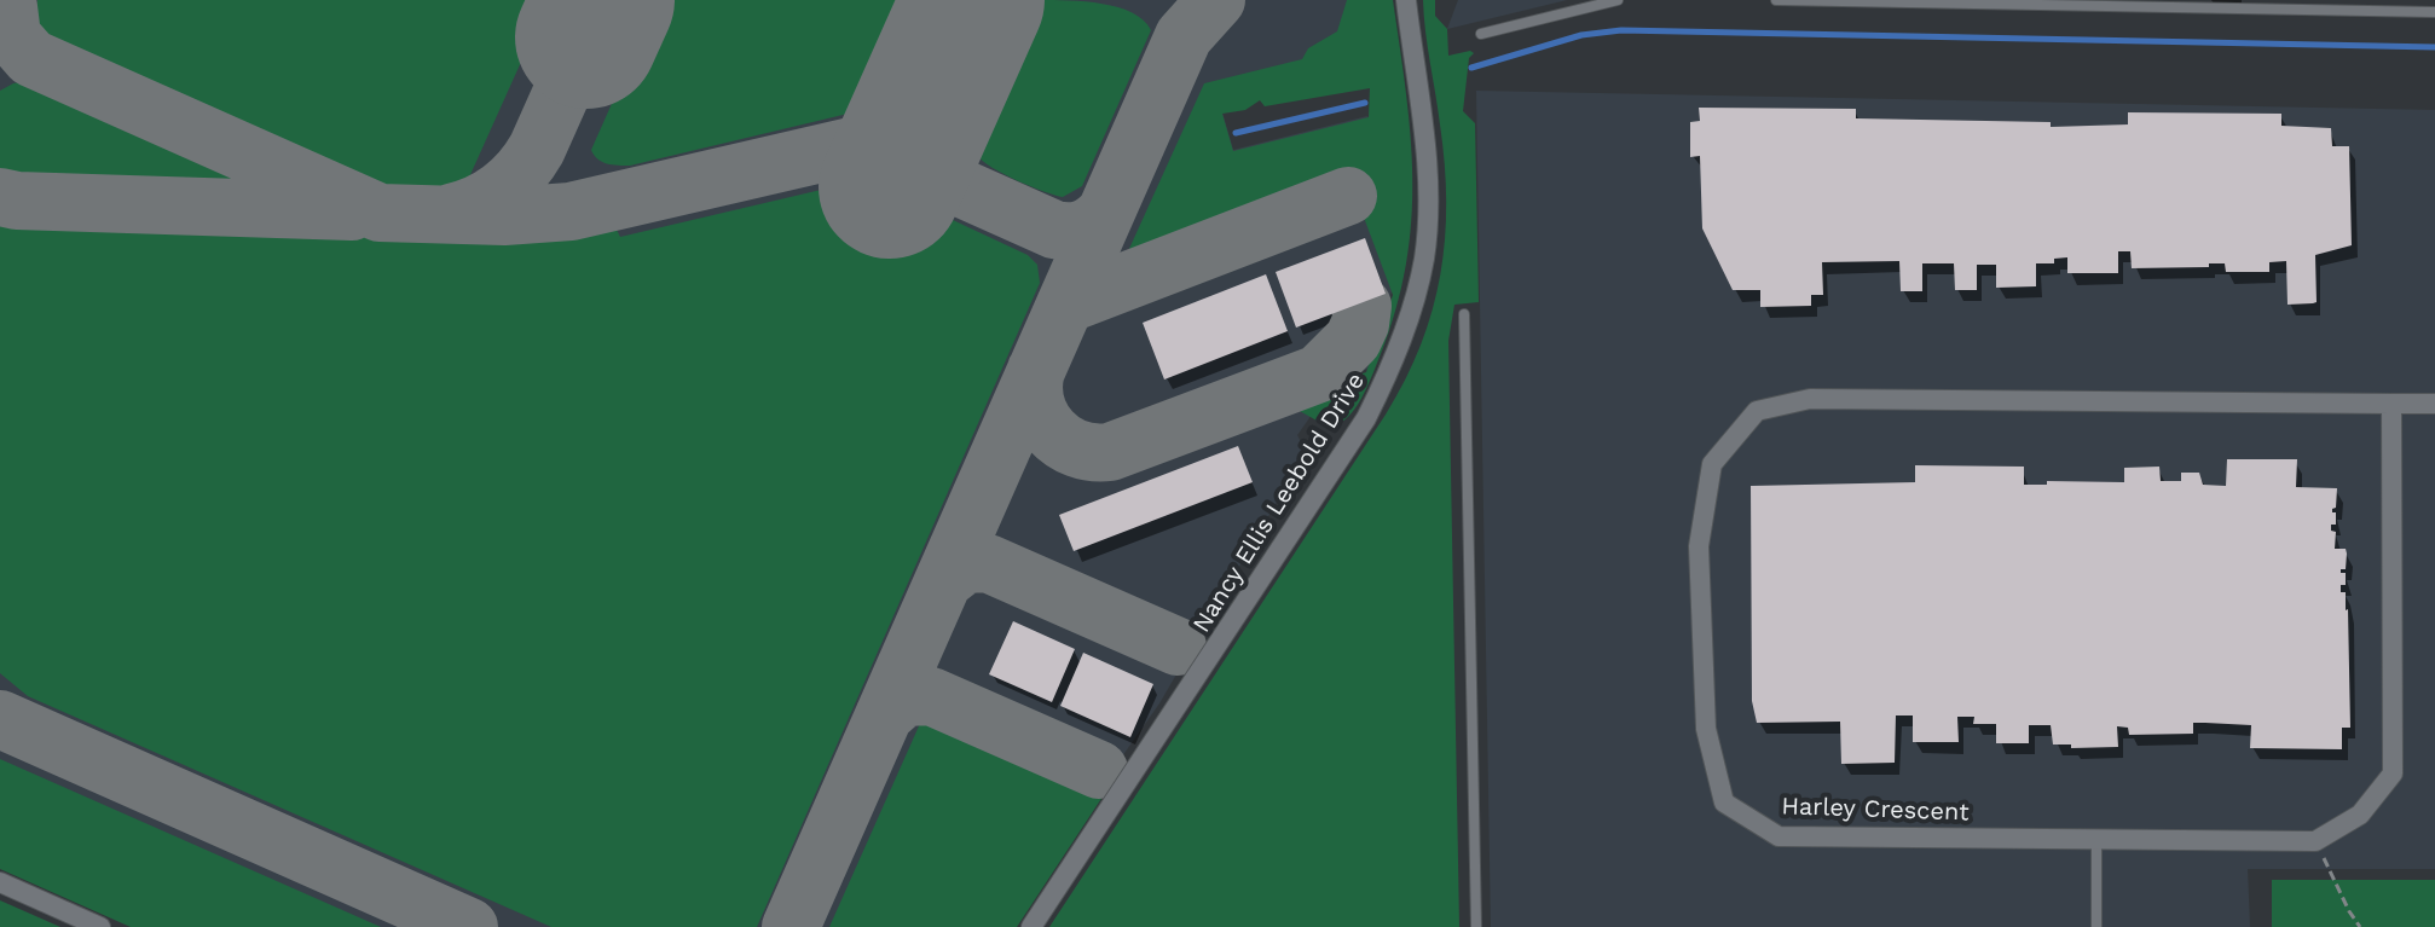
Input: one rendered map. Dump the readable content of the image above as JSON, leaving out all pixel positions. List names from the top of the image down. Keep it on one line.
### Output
{"streets":{"street":["Nancy Ellis Leebold Drive","Harley Crescent"]}}
